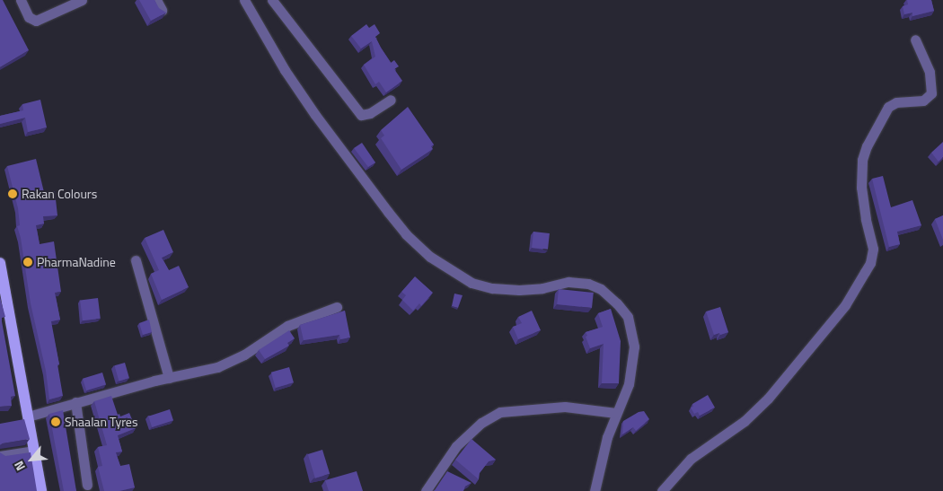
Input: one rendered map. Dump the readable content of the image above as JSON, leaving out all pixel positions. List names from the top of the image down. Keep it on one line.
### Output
{"places":["Rakan Colours","PharmaNadine","Shaalan Tyres"],"north":"bottom left"}
